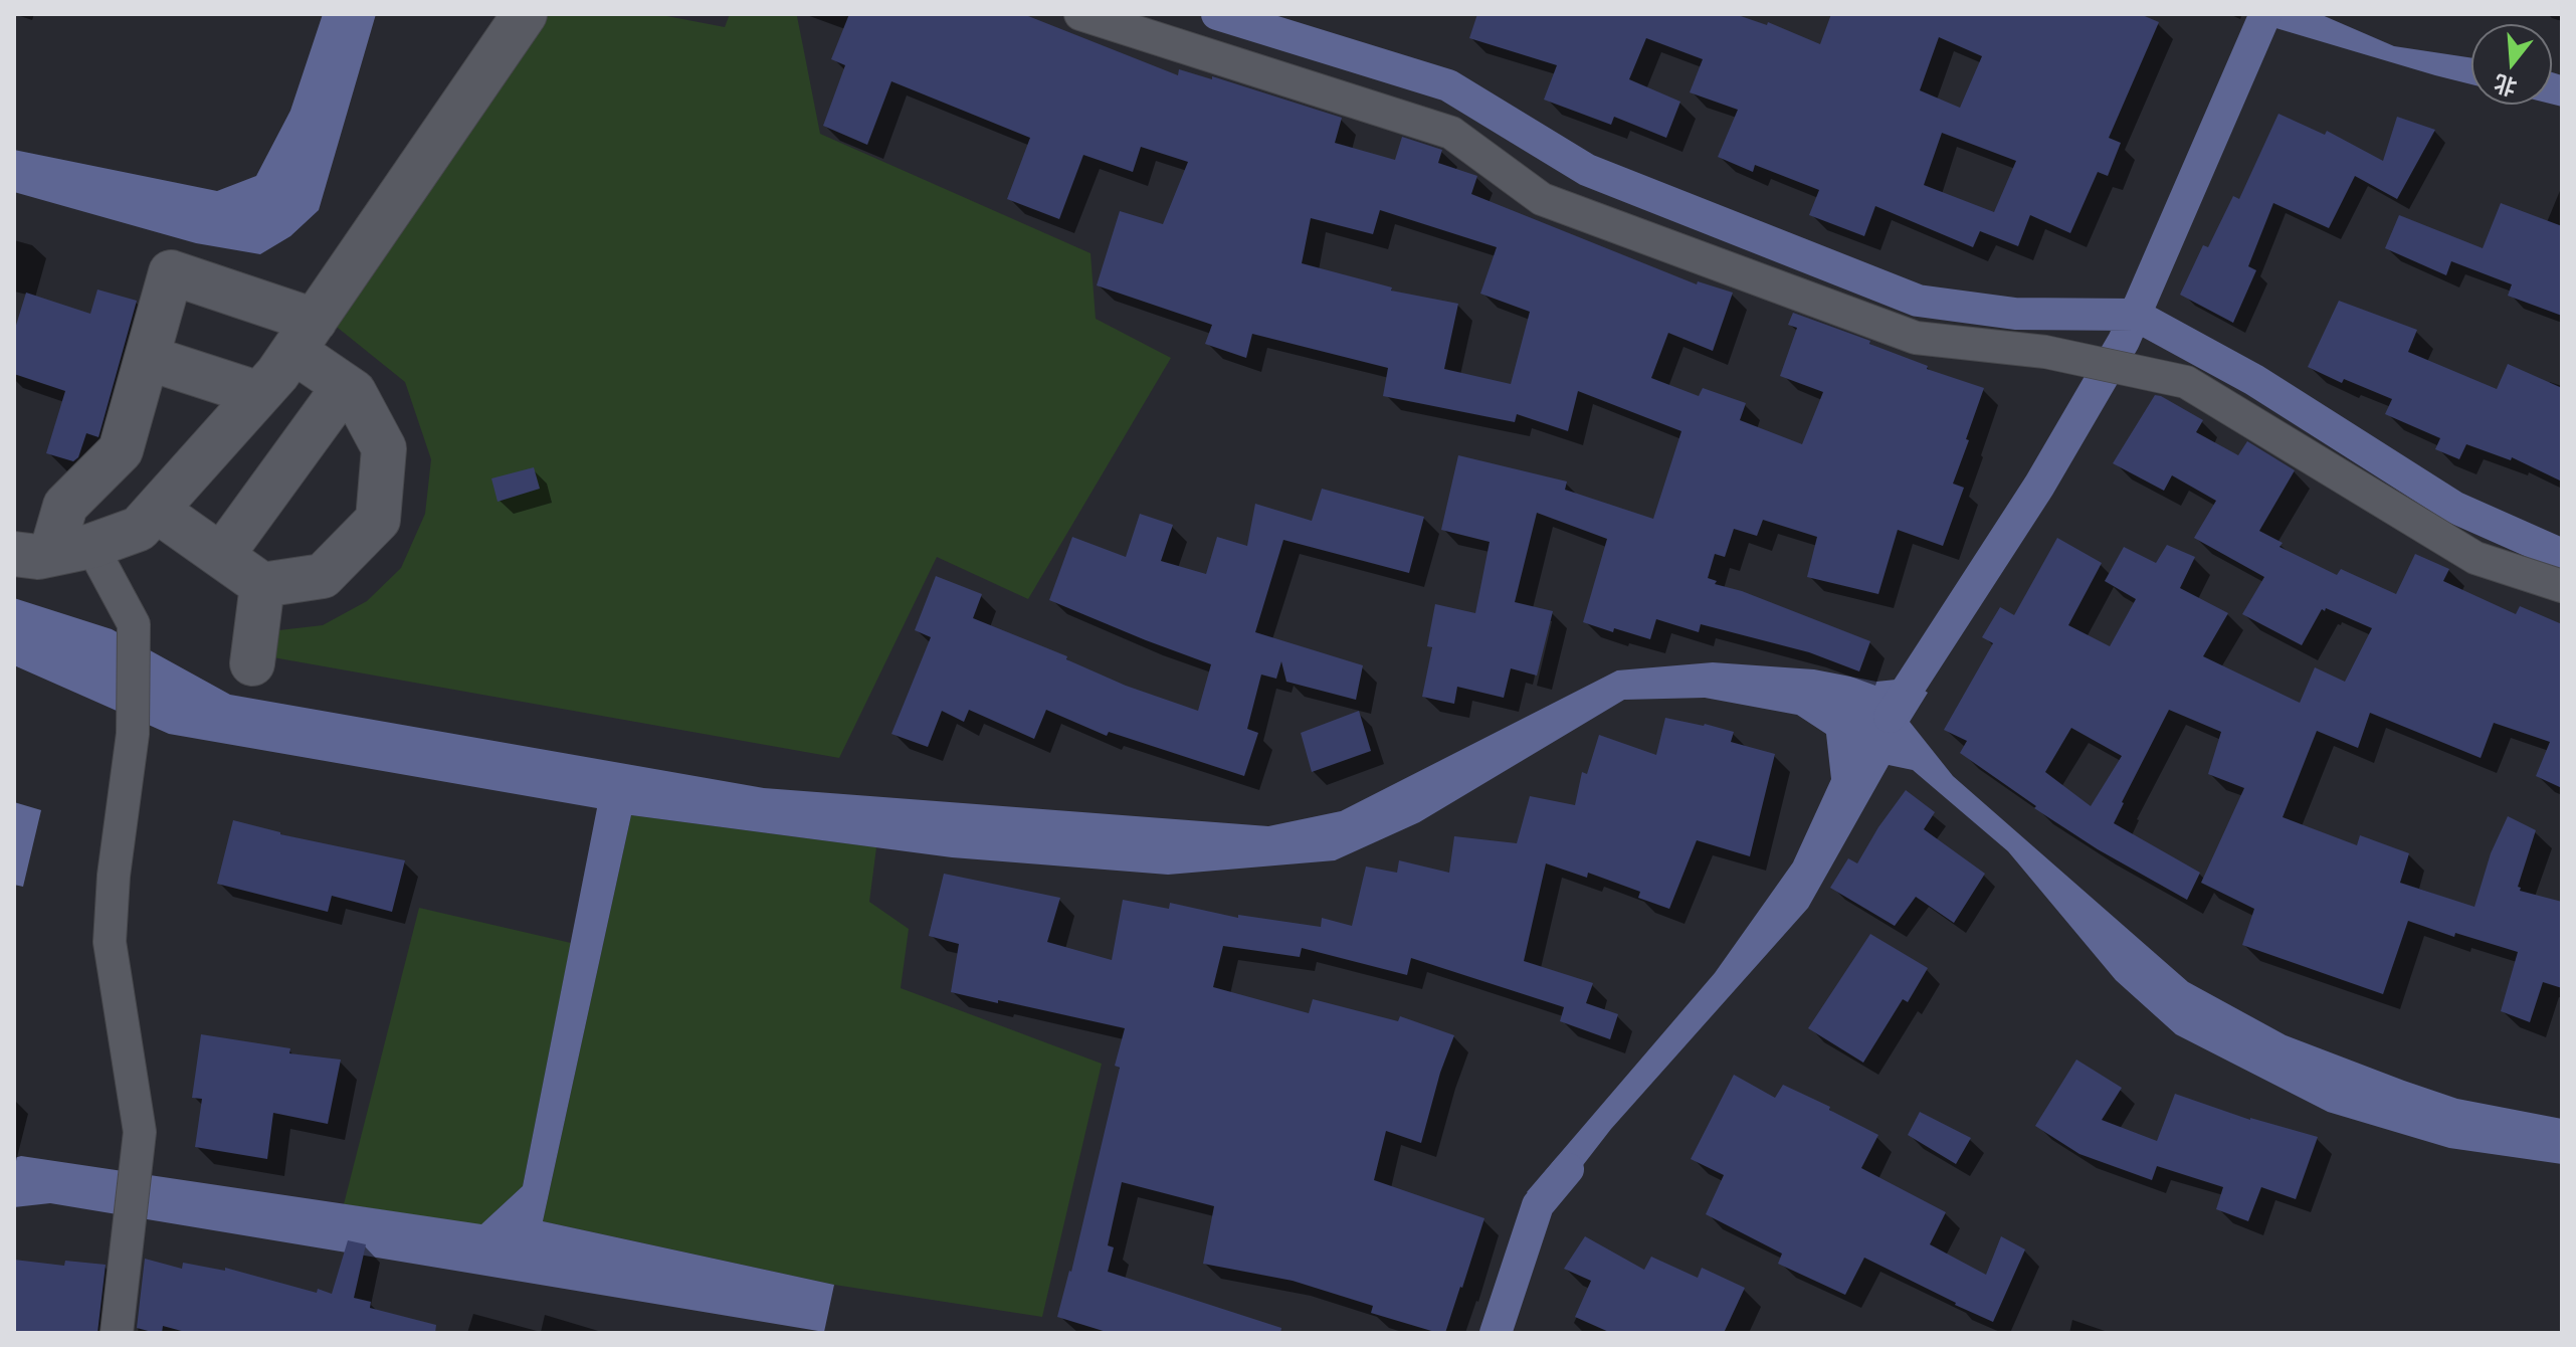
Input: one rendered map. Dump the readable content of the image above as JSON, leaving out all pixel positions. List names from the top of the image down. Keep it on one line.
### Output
{"north":"bottom"}
